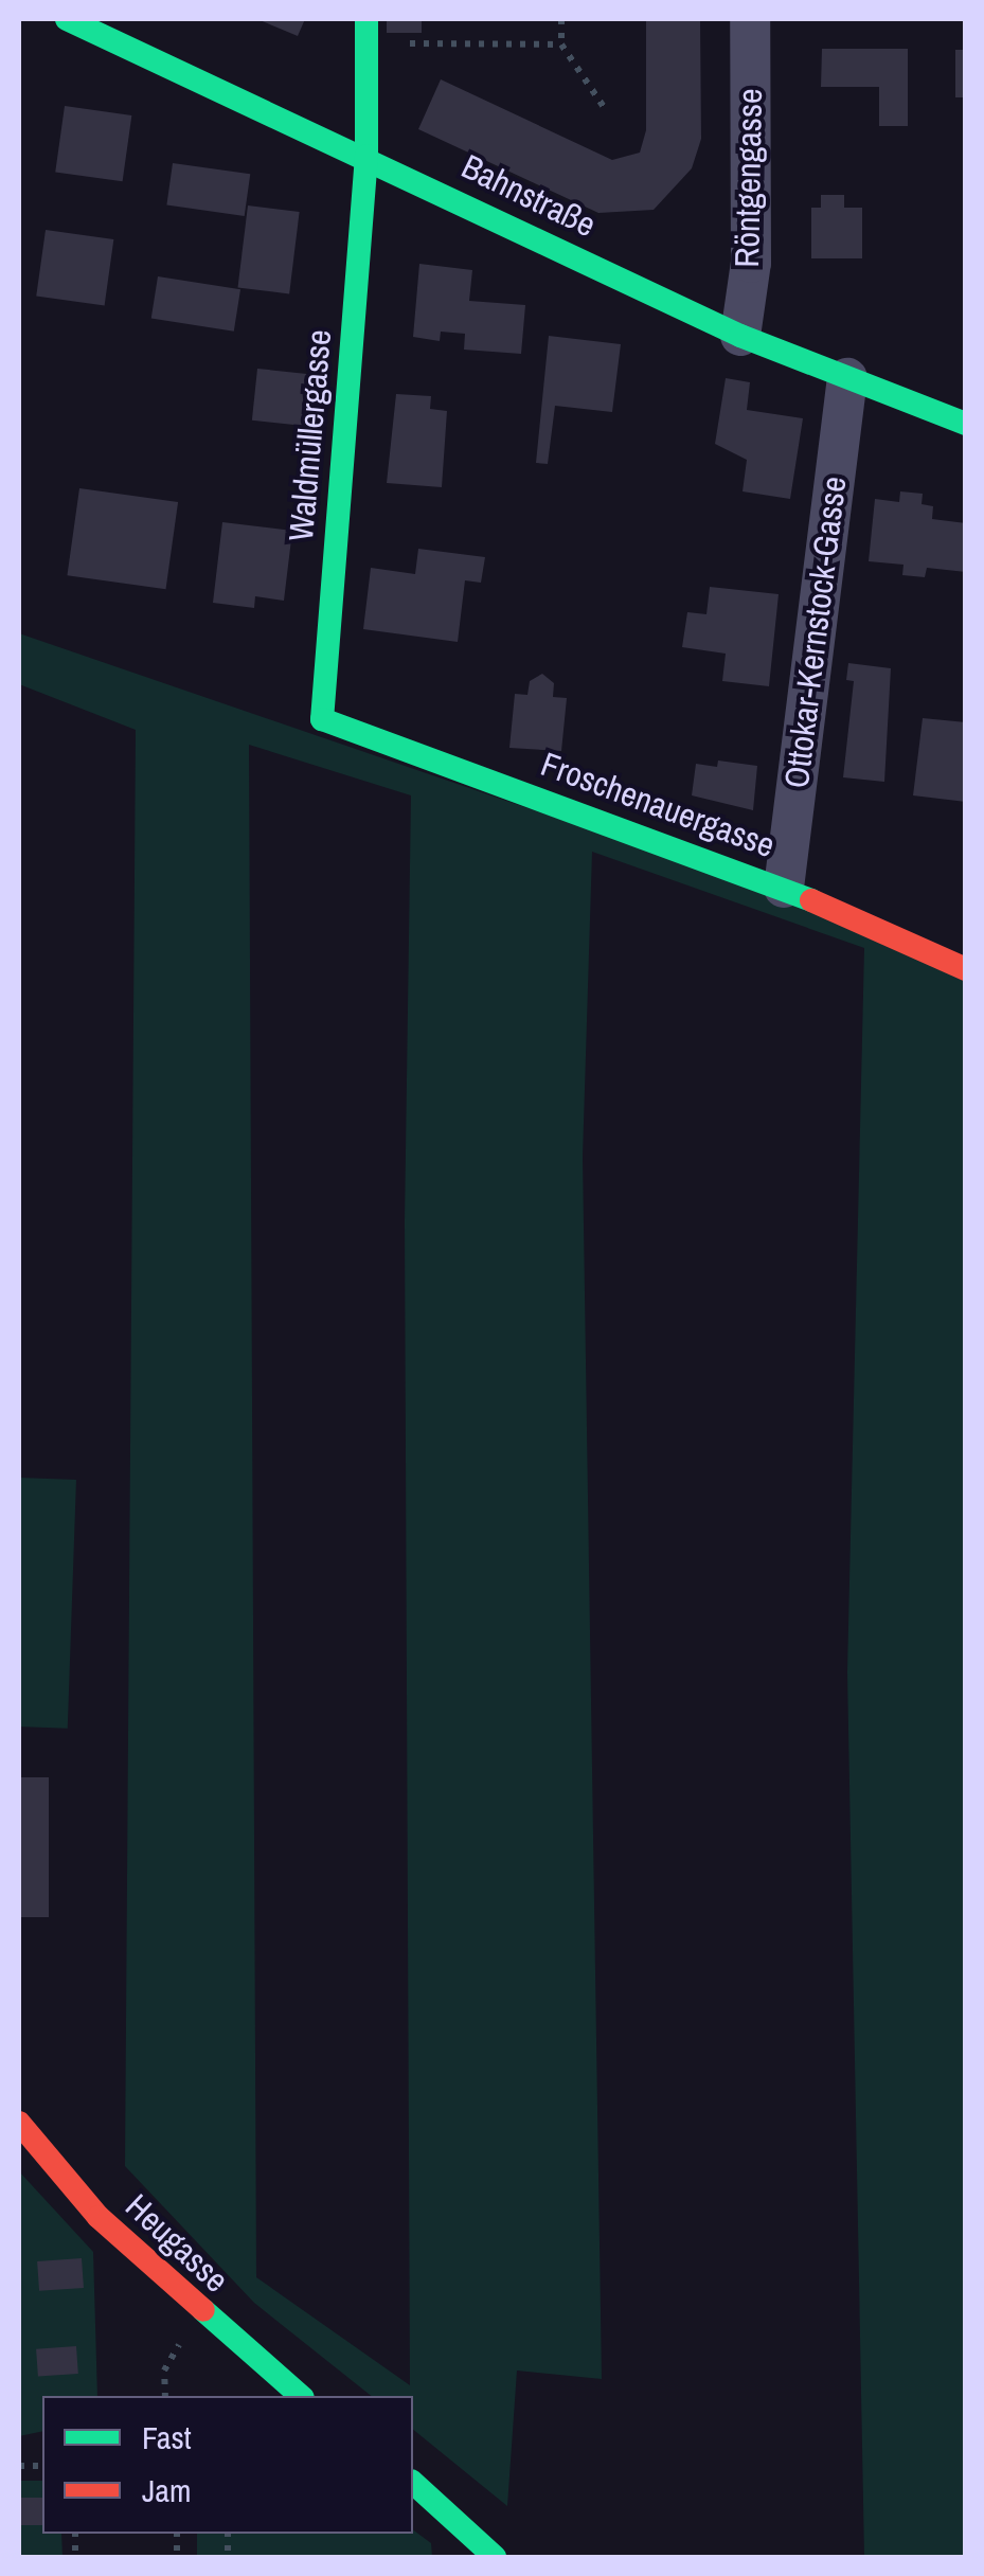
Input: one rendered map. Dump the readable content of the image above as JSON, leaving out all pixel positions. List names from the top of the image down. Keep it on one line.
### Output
{"streets":{"street":["Röntgengasse","Bahnstraße","Waldmüllergasse","Ottokar-Kernstock-Gasse","Froschenauergasse","Heugasse"]},"crossings":[["Röntgengasse","Bahnstraße"],["Bahnstraße","Waldmüllergasse"],["Bahnstraße","Ottokar-Kernstock-Gasse"],["Waldmüllergasse","Froschenauergasse"],["Ottokar-Kernstock-Gasse","Froschenauergasse"]],"legend":["Fast","Jam"]}
